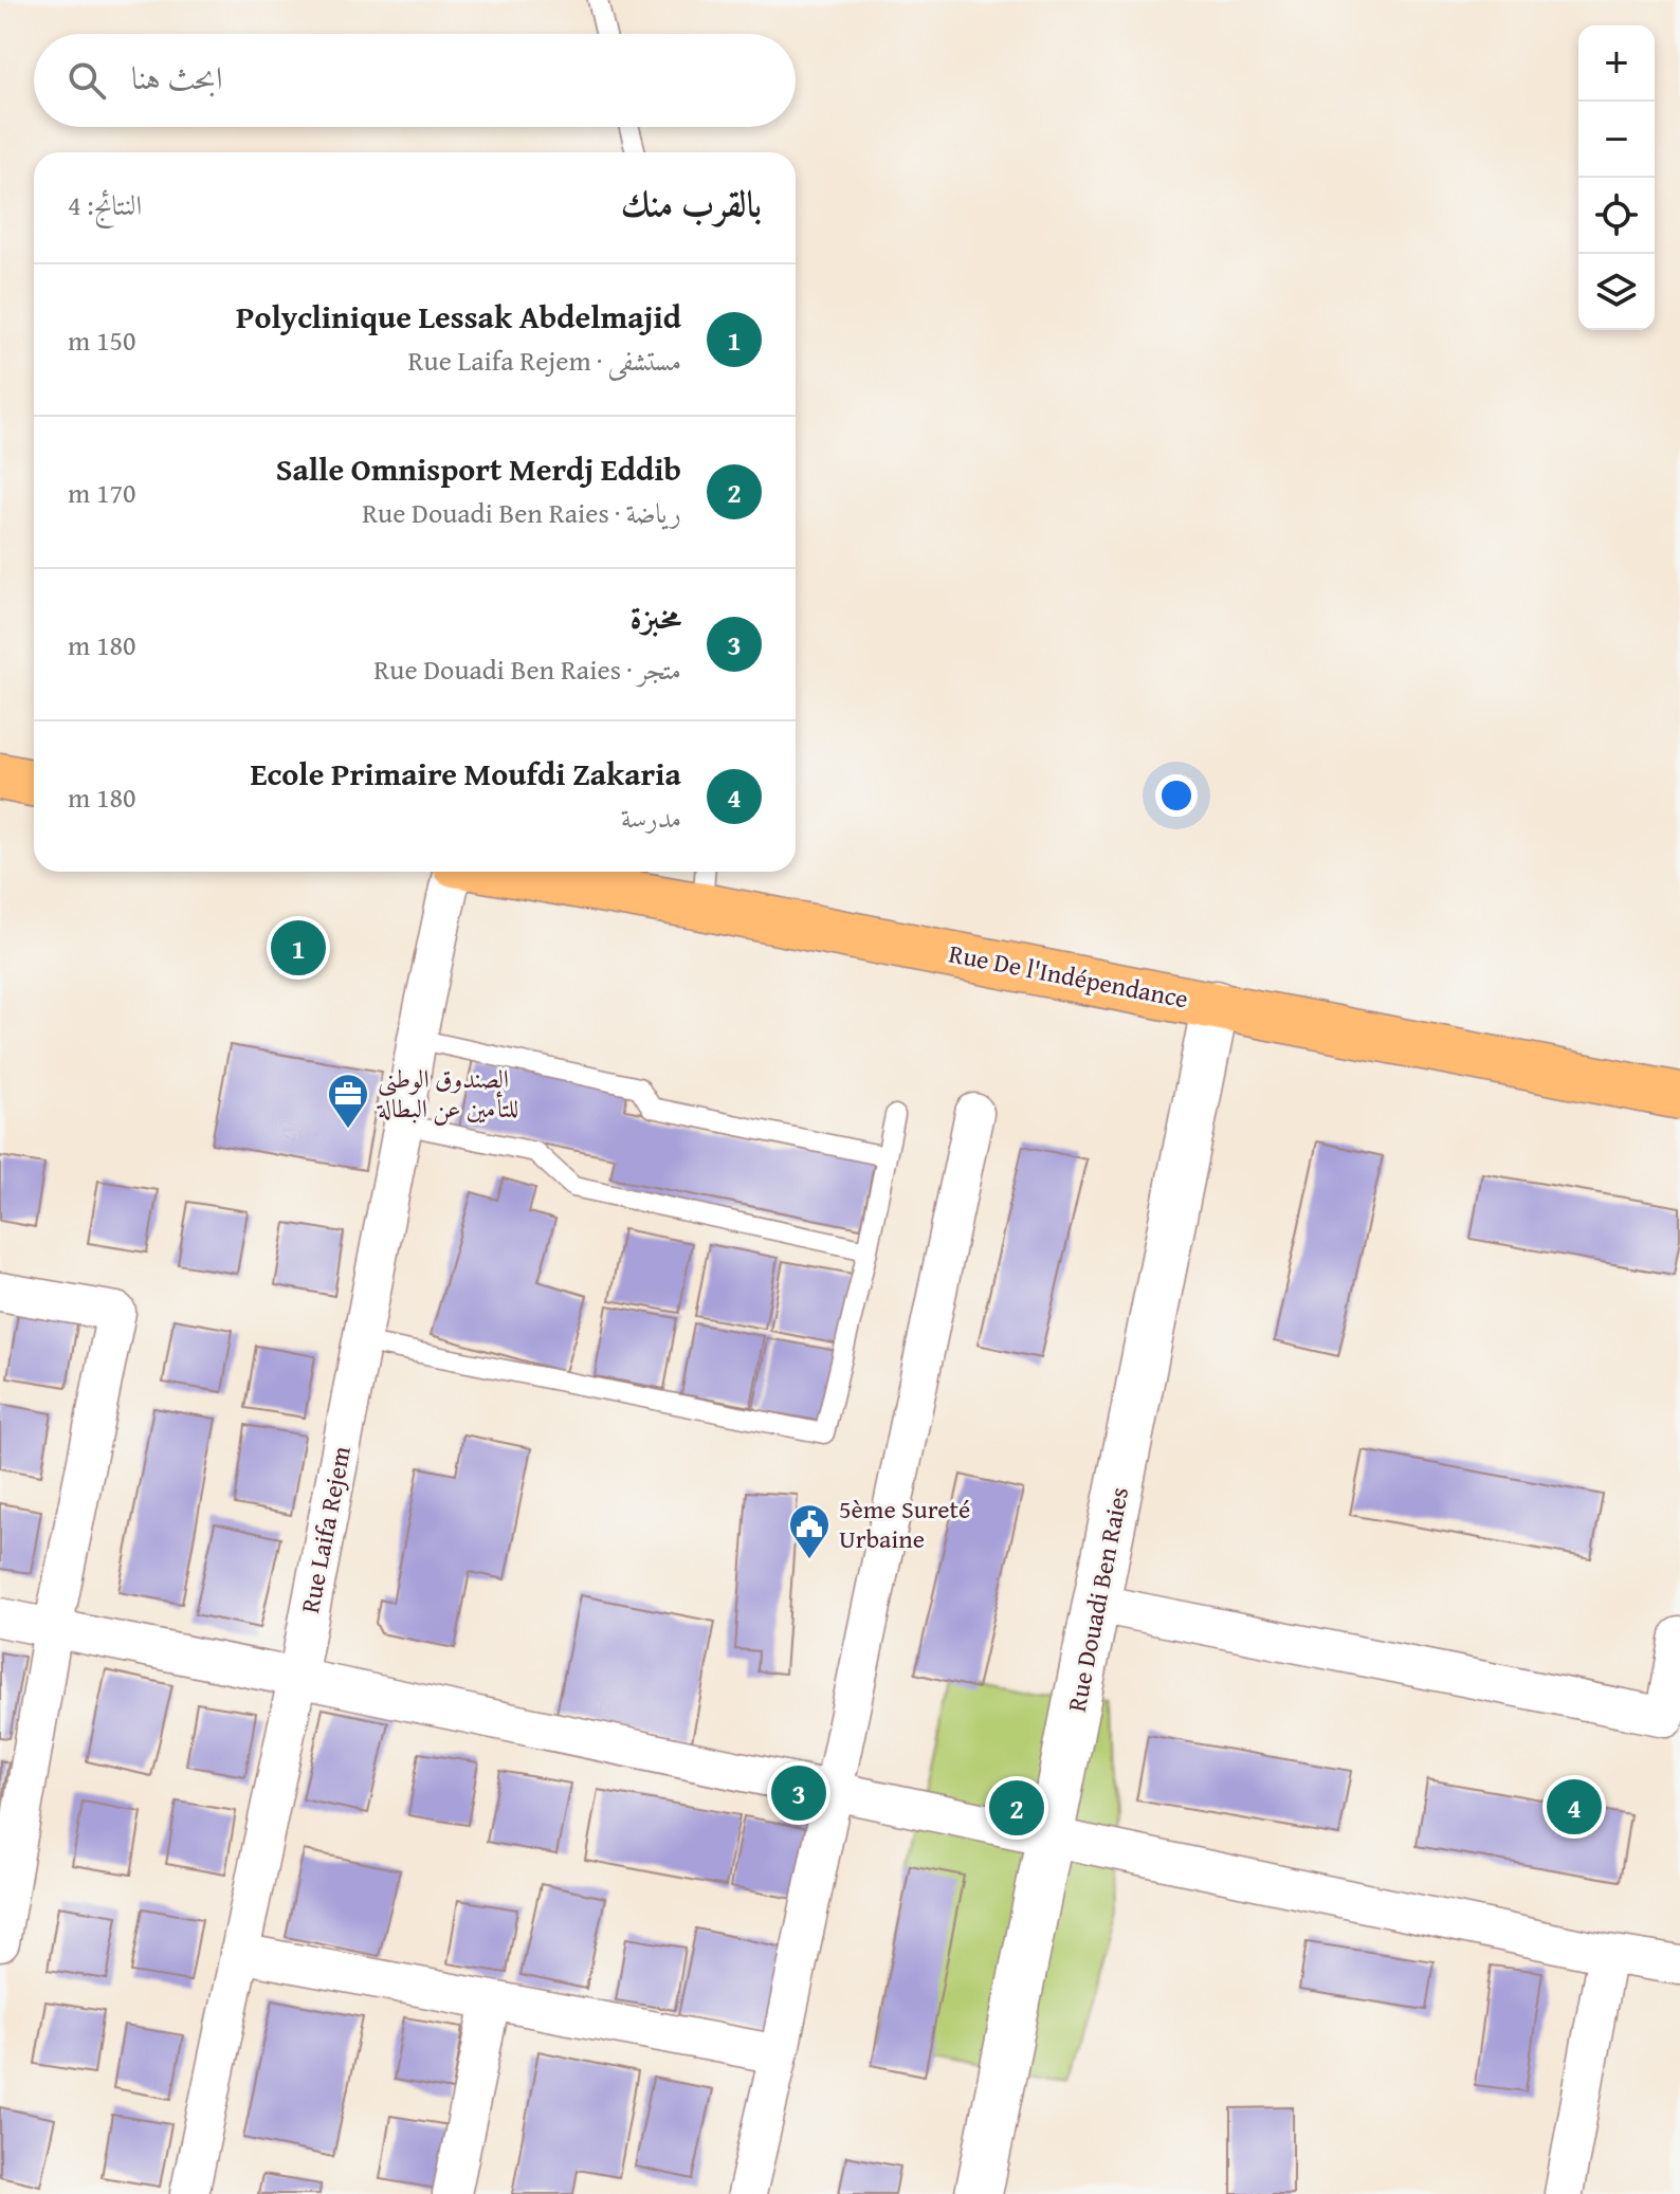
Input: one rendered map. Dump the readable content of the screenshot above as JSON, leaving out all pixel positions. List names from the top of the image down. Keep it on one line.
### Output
{"streets":{"main road":["Rue De l'Indépendance"],"street":["Rue Laifa Rejem","Rue Douadi Ben Raies"]},"crossings":[["Rue De l'Indépendance","Rue Douadi Ben Raies"]],"places":{"office":["الصندوق الوطني للتأمين عن البطالة"],"public building":["5ème Sureté Urbaine"]},"page":{"map_buttons":["+","−"],"search":"ابحث هنا","heading":["بالقرب منك","النتائج: 4"],"list":[{"mark":"1","name":"Polyclinique Lessak Abdelmajid","note":"مستشفى · Rue Laifa Rejem","value":"150 m"},{"mark":"2","name":"Salle Omnisport Merdj Eddib","note":"رياضة · Rue Douadi Ben Raies","value":"170 m"},{"mark":"3","name":"مخبزة","note":"متجر · Rue Douadi Ben Raies","value":"180 m"},{"mark":"4","name":"Ecole Primaire Moufdi Zakaria","note":"مدرسة","value":"180 m"}],"pins":["1","3","4","2"]}}
